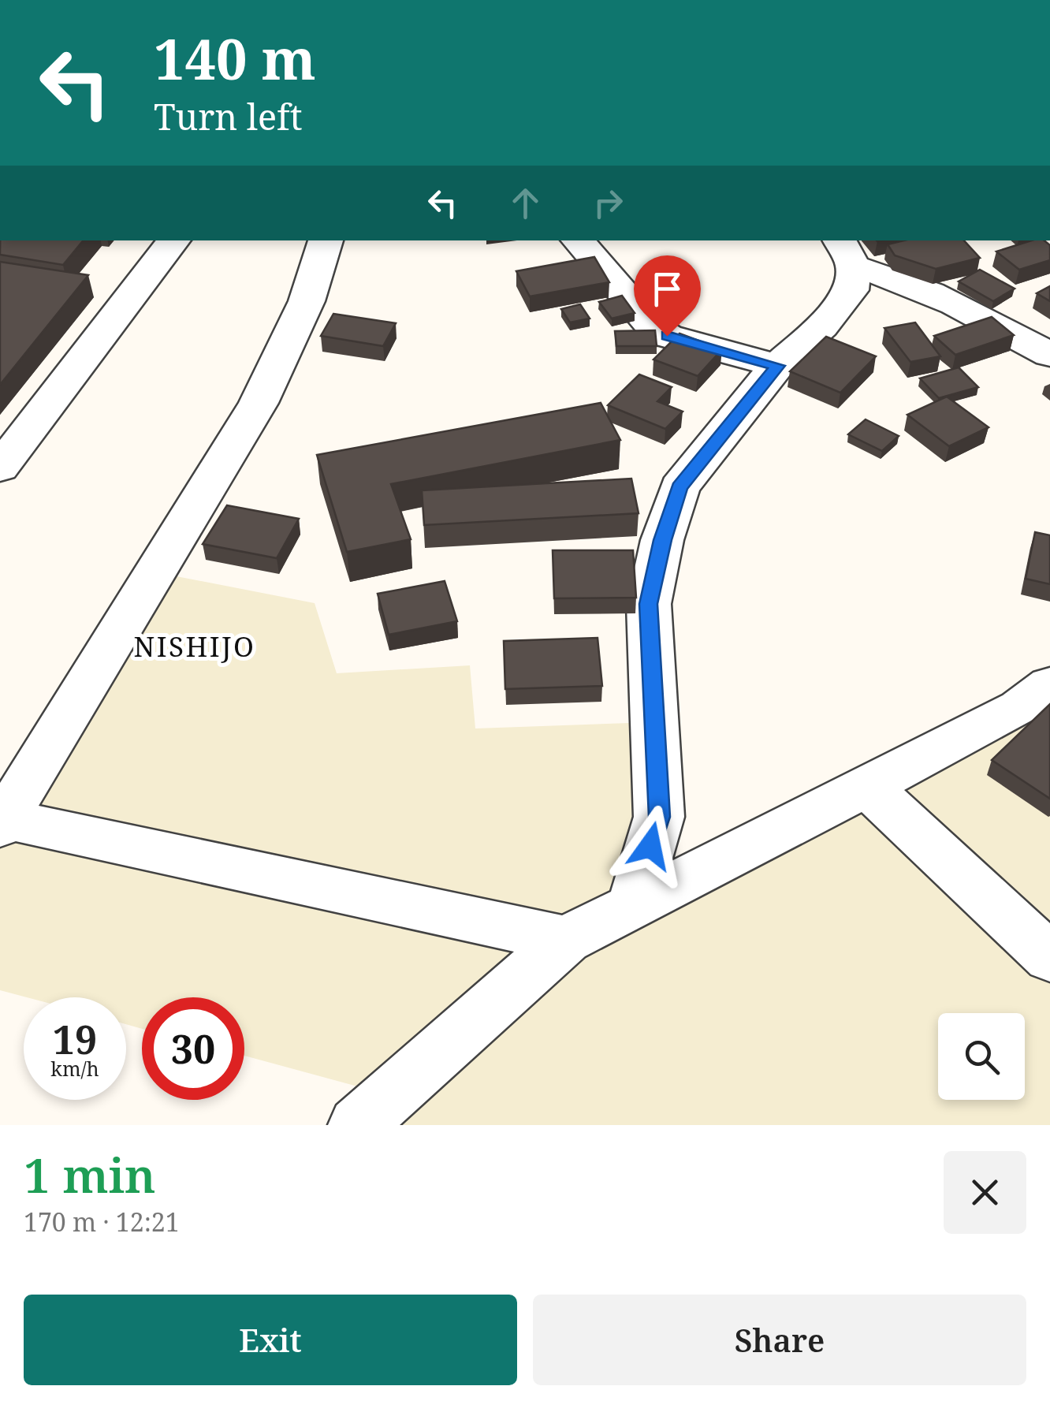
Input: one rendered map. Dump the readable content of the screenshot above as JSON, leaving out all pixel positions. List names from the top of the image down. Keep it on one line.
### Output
{"districts":["NISHIJO"],"page":{"turn":["140 m","Turn left"],"speed":"19 km/h","limit":"30","heading":["1 min","170 m · 12:21"],"buttons":["Exit","Share"]}}
